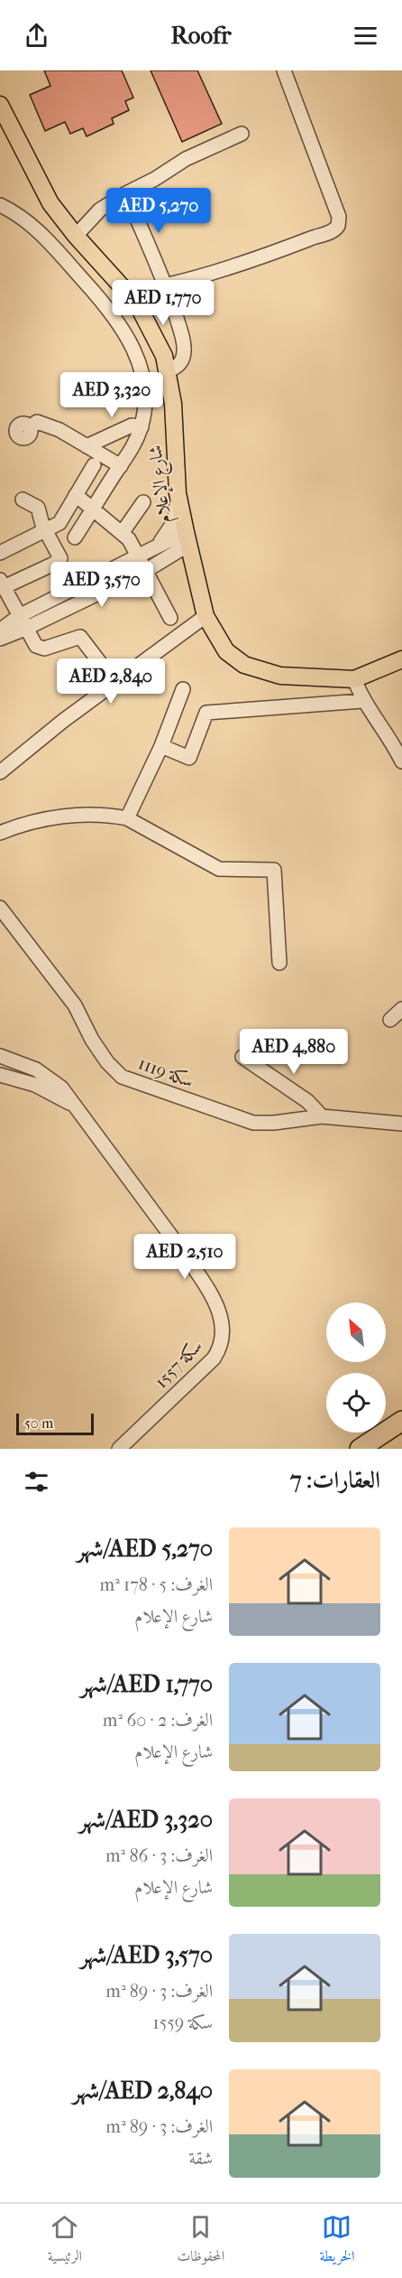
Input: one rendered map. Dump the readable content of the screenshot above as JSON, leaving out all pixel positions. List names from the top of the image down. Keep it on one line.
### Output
{"streets":{"main road":["شارع الإعلام"],"street":["سكة 1119","سكة 1557"]},"scale_bar":"50 m","north":"top left","page":{"header":"Roofr","price":["AED 5,270","AED 1,770","AED 3,320","AED 3,570","AED 2,840","AED 4,880","AED 2,510"],"scale":"50 m","heading":"العقارات: 7","list":[{"name":"AED 5,270/شهر","note":"الغرف: 5 · 178 m² · شارع الإعلام"},{"name":"AED 1,770/شهر","note":"الغرف: 2 · 60 m² · شارع الإعلام"},{"name":"AED 3,320/شهر","note":"الغرف: 3 · 86 m² · شارع الإعلام"},{"name":"AED 3,570/شهر","note":"الغرف: 3 · 89 m² · سكة 1559"},{"name":"AED 2,840/شهر","note":"الغرف: 3 · 89 m² · شقة"}],"tabs":["الخريطة","المحفوظات","الرئيسية"]}}
